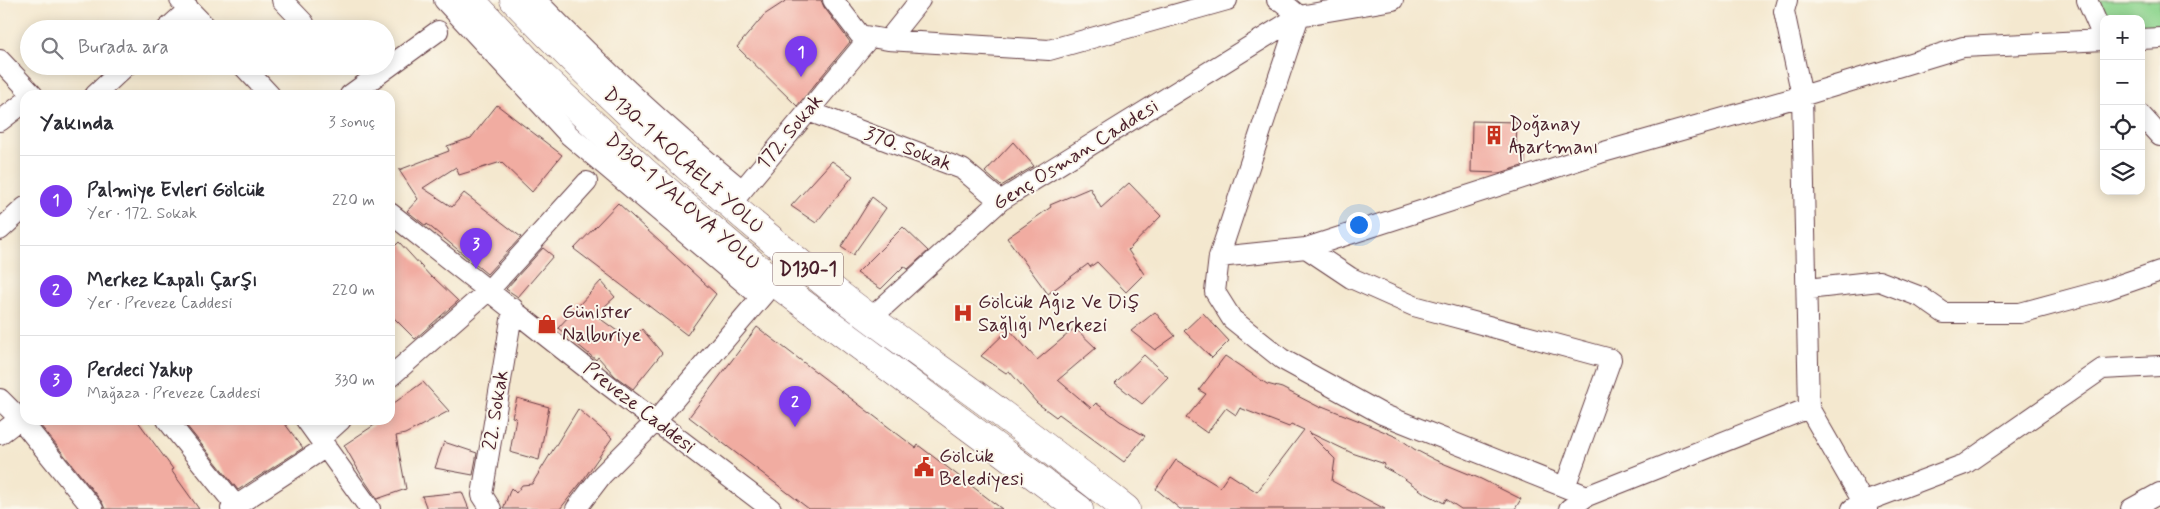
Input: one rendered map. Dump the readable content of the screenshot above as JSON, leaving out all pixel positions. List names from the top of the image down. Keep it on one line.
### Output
{"streets":{"highway":["D130-1 KOCAELİ YOLU","D130-1 YALOVA YOLU","D130-1"],"street":["172. Sokak","370. Sokak","Genç Osman Caddesi","Preveze Caddesi","22. Sokak"]},"crossings":[["172. Sokak","370. Sokak"],["172. Sokak","D130-1 KOCAELİ YOLU"],["370. Sokak","Genç Osman Caddesi"],["Genç Osman Caddesi","D130-1 KOCAELİ YOLU"],["Preveze Caddesi","22. Sokak"]],"places":{"building":["Doğanay Apartmanı"],"hospital":["Gölcük Ağız Ve Diş Sağlığı Merkezi"],"shop":["Günister Nalburiye"],"public building":["Gölcük Belediyesi"]},"page":{"map_buttons":["+","−"],"search":"Burada ara","pins":["1","3","2"],"heading":["Yakında","3 sonuç"],"list":[{"mark":"1","name":"Palmiye Evleri Gölcük","note":"Yer · 172. Sokak","value":"220 m"},{"mark":"2","name":"Merkez Kapalı Çarşı","note":"Yer · Preveze Caddesi","value":"220 m"},{"mark":"3","name":"Perdeci Yakup","note":"Mağaza · Preveze Caddesi","value":"330 m"}]}}
